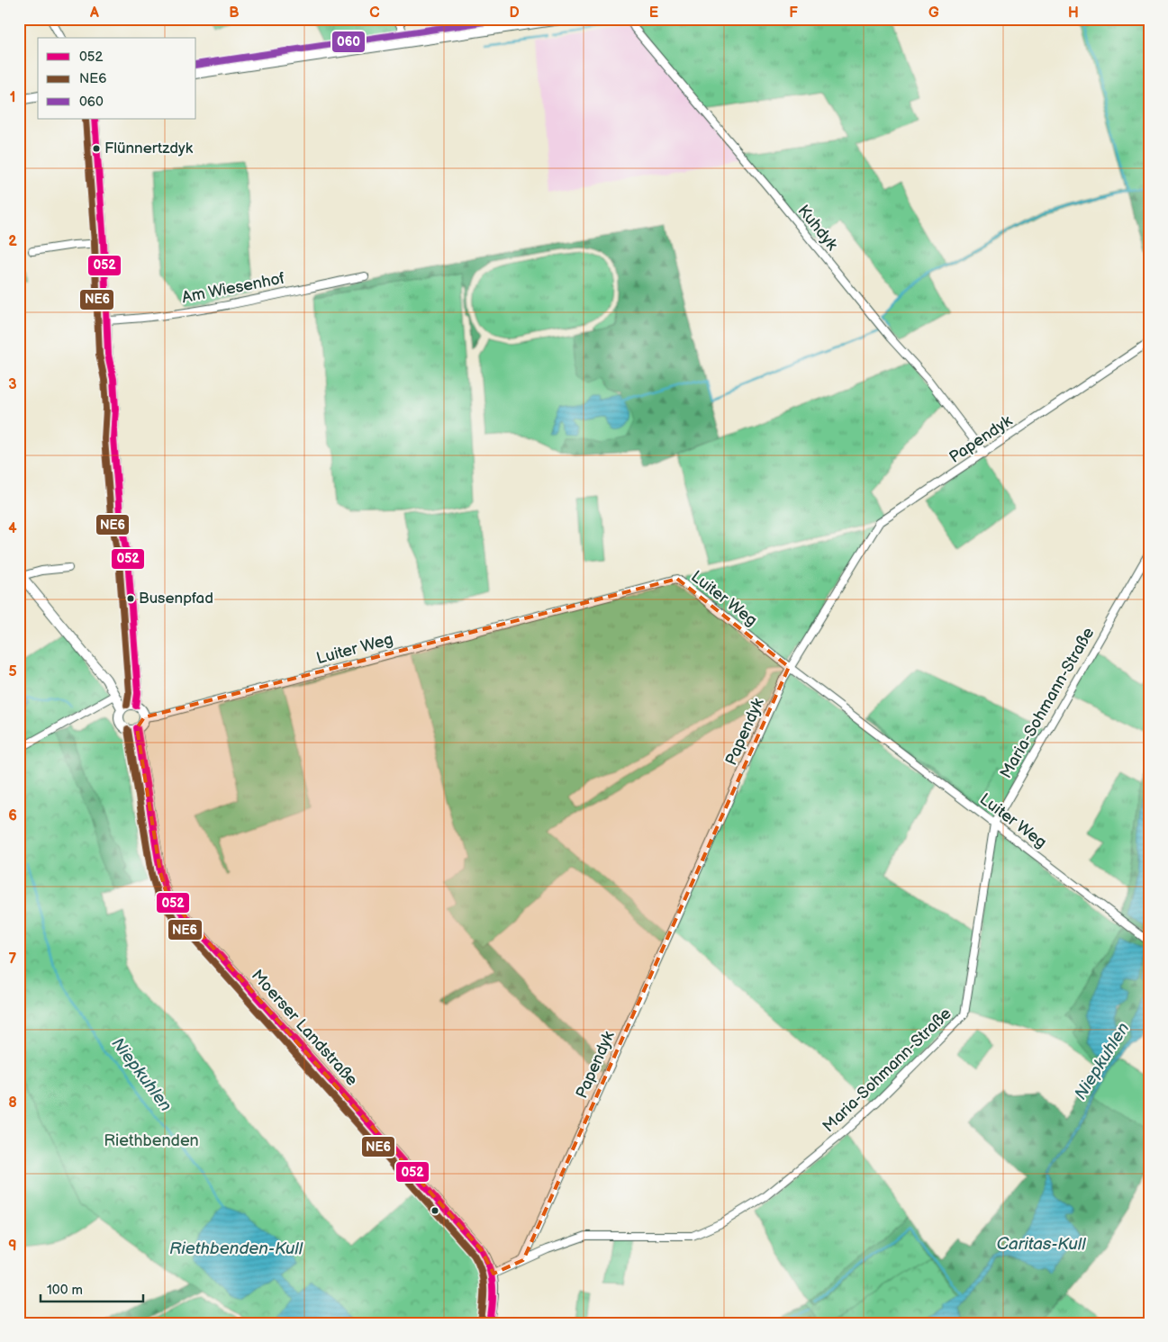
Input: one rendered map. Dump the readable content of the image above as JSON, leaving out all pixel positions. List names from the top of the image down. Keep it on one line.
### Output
{"streets":{"main road":["Moerser Landstraße"],"street":["Kuhdyk","Am Wiesenhof","Papendyk","Luiter Weg","Maria-Sohmann-Straße"]},"crossings":[["Kuhdyk","Papendyk"],["Papendyk","Luiter Weg"],["Papendyk","Maria-Sohmann-Straße"],["Luiter Weg","Maria-Sohmann-Straße"],["Luiter Weg","Moerser Landstraße"],["Maria-Sohmann-Straße","Moerser Landstraße"]],"water":["Niepkuhlen","Caritas-Kull","Riethbenden-Kull"],"parks":["Riethbenden"],"places":["Flünnertzdyk","Busenpfad"],"lines":["transit line 060","transit line 052","transit line NE6"],"legend":["052","NE6","060"],"scale_bar":"100 m","grid":{"columns":["A","B","C","D","E","F","G","H"],"rows":["1","2","3","4","5","6","7","8","9"]}}
